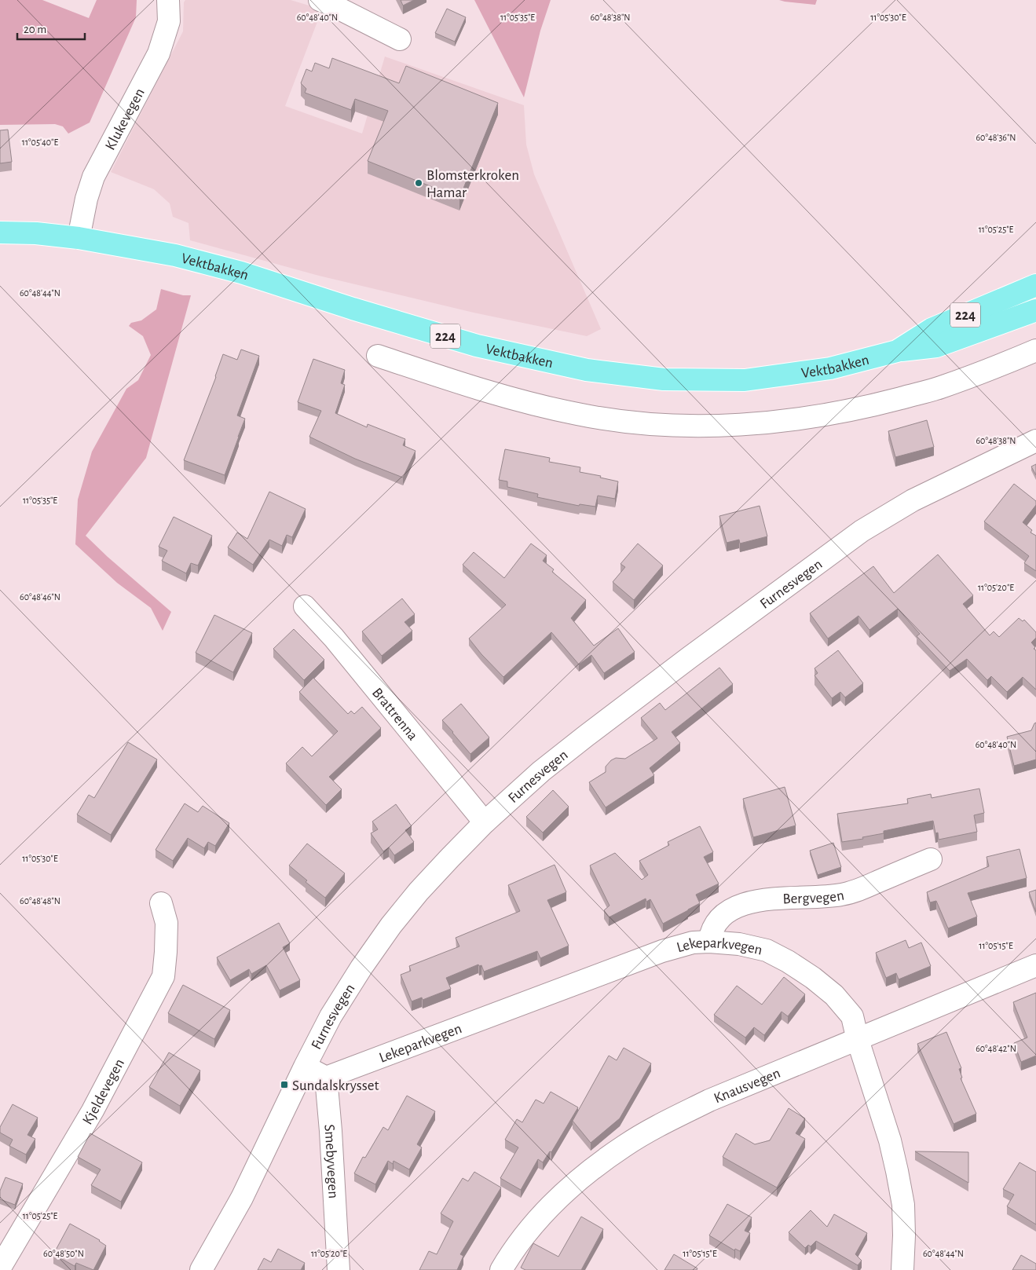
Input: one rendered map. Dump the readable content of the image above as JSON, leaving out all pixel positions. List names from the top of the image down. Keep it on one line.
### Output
{"streets":{"main road":["Vektbakken","224"],"street":["Klukevegen","Furnesvegen","Brattrenna","Bergvegen","Lekeparkvegen","Knausvegen","Kjeldevegen","Smebyvegen"]},"crossings":[["Klukevegen","Vektbakken"],["Vektbakken","224"],["Furnesvegen","Brattrenna"],["Bergvegen","Lekeparkvegen"],["Lekeparkvegen","Knausvegen"],["Lekeparkvegen","Smebyvegen"]],"places":{"other":["Blomsterkroken Hamar"],"transit":["Sundalskrysset"]},"scale_bar":"20 m","coordinates":["11°05'35\"E","11°05'30\"E","60°48'40\"N","60°48'38\"N","60°48'36\"N","11°05'40\"E","11°05'25\"E","60°48'44\"N","11°05'20\"E","60°48'46\"N","60°48'48\"N","11°05'15\"E","60°48'42\"N","60°48'50\"N"]}
